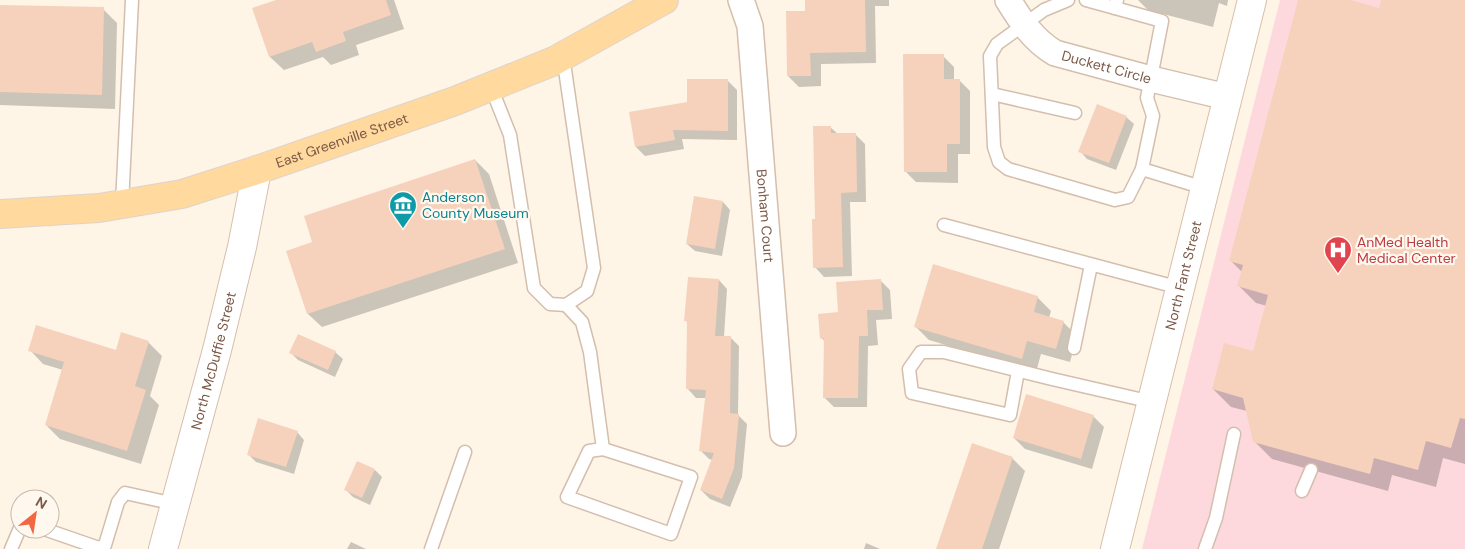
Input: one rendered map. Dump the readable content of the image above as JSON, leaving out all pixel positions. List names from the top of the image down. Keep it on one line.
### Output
{"streets":{"main road":["East Greenville Street","North Fant Street","North McDuffie Street"],"street":["Duckett Circle","Bonham Court"]},"crossings":[["Duckett Circle","North Fant Street"],["East Greenville Street","North McDuffie Street"]],"places":{"museum":["Anderson County Museum"],"hospital":["AnMed Health Medical Center"]},"north":"top right"}
